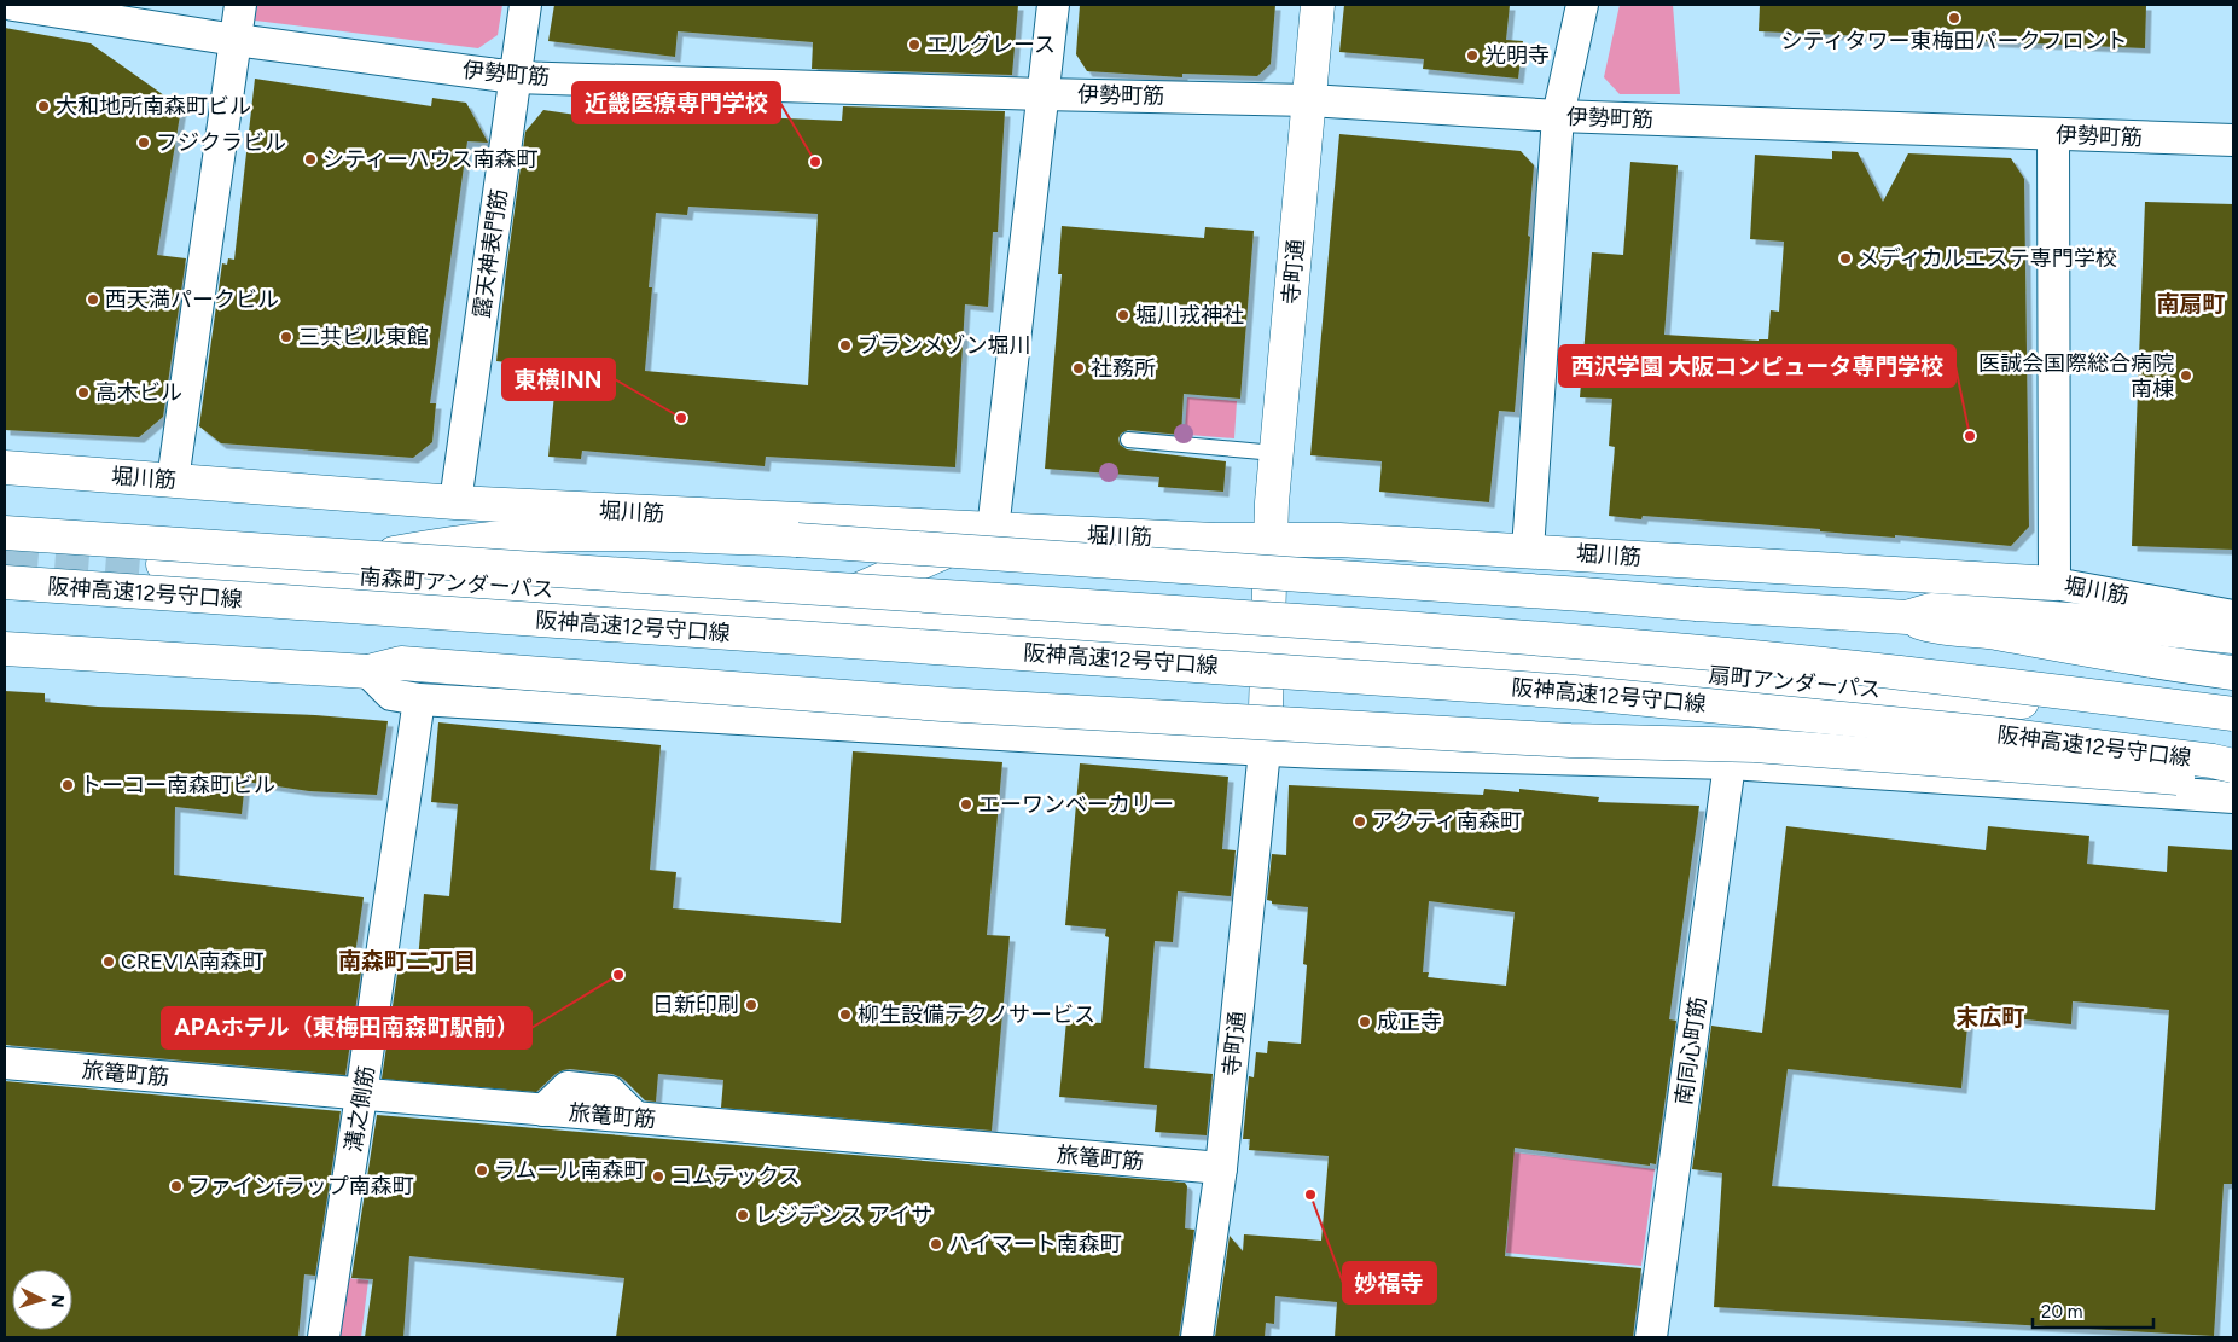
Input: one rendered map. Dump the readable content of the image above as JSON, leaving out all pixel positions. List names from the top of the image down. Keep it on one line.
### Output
{"streets":{"main road":["寺町通","堀川筋","南森町アンダーパス","阪神高速12号守口線","扇町アンダーパス"],"street":["伊勢町筋","露天神表門筋","南同心町筋","旅篭町筋","溝之側筋"]},"crossings":[["伊勢町筋","露天神表門筋"],["伊勢町筋","寺町通"],["露天神表門筋","堀川筋"],["寺町通","堀川筋"],["寺町通","南森町アンダーパス"],["寺町通","扇町アンダーパス"],["寺町通","旅篭町筋"],["南森町アンダーパス","扇町アンダーパス"],["旅篭町筋","溝之側筋"]],"districts":["南扇町","南森町二丁目","末広町"],"places":["シティタワー東梅田パークフロント","エルグレース","光明寺","大和地所南森町ビル","フジクラビル","シティーハウス南森町","近畿医療専門学校","メディカルエステ専門学校","西天満パークビル","堀川戎神社","三共ビル東館","ブランメゾン堀川","社務所","医誠会国際総合病院 南棟","高木ビル","東横INN","西沢学園 大阪コンピュータ専門学校","トーコー南森町ビル","エーワンベーカリー","アクティ南森町","CREVIA南森町","APAホテル（東梅田南森町駅前）","日新印刷","柳生設備テクノサービス","成正寺","ラムール南森町","コムテックス","ファインfラップ南森町","妙福寺","レジデンス アイサ","ハイマート南森町"],"scale_bar":"20 m","north":"right"}
